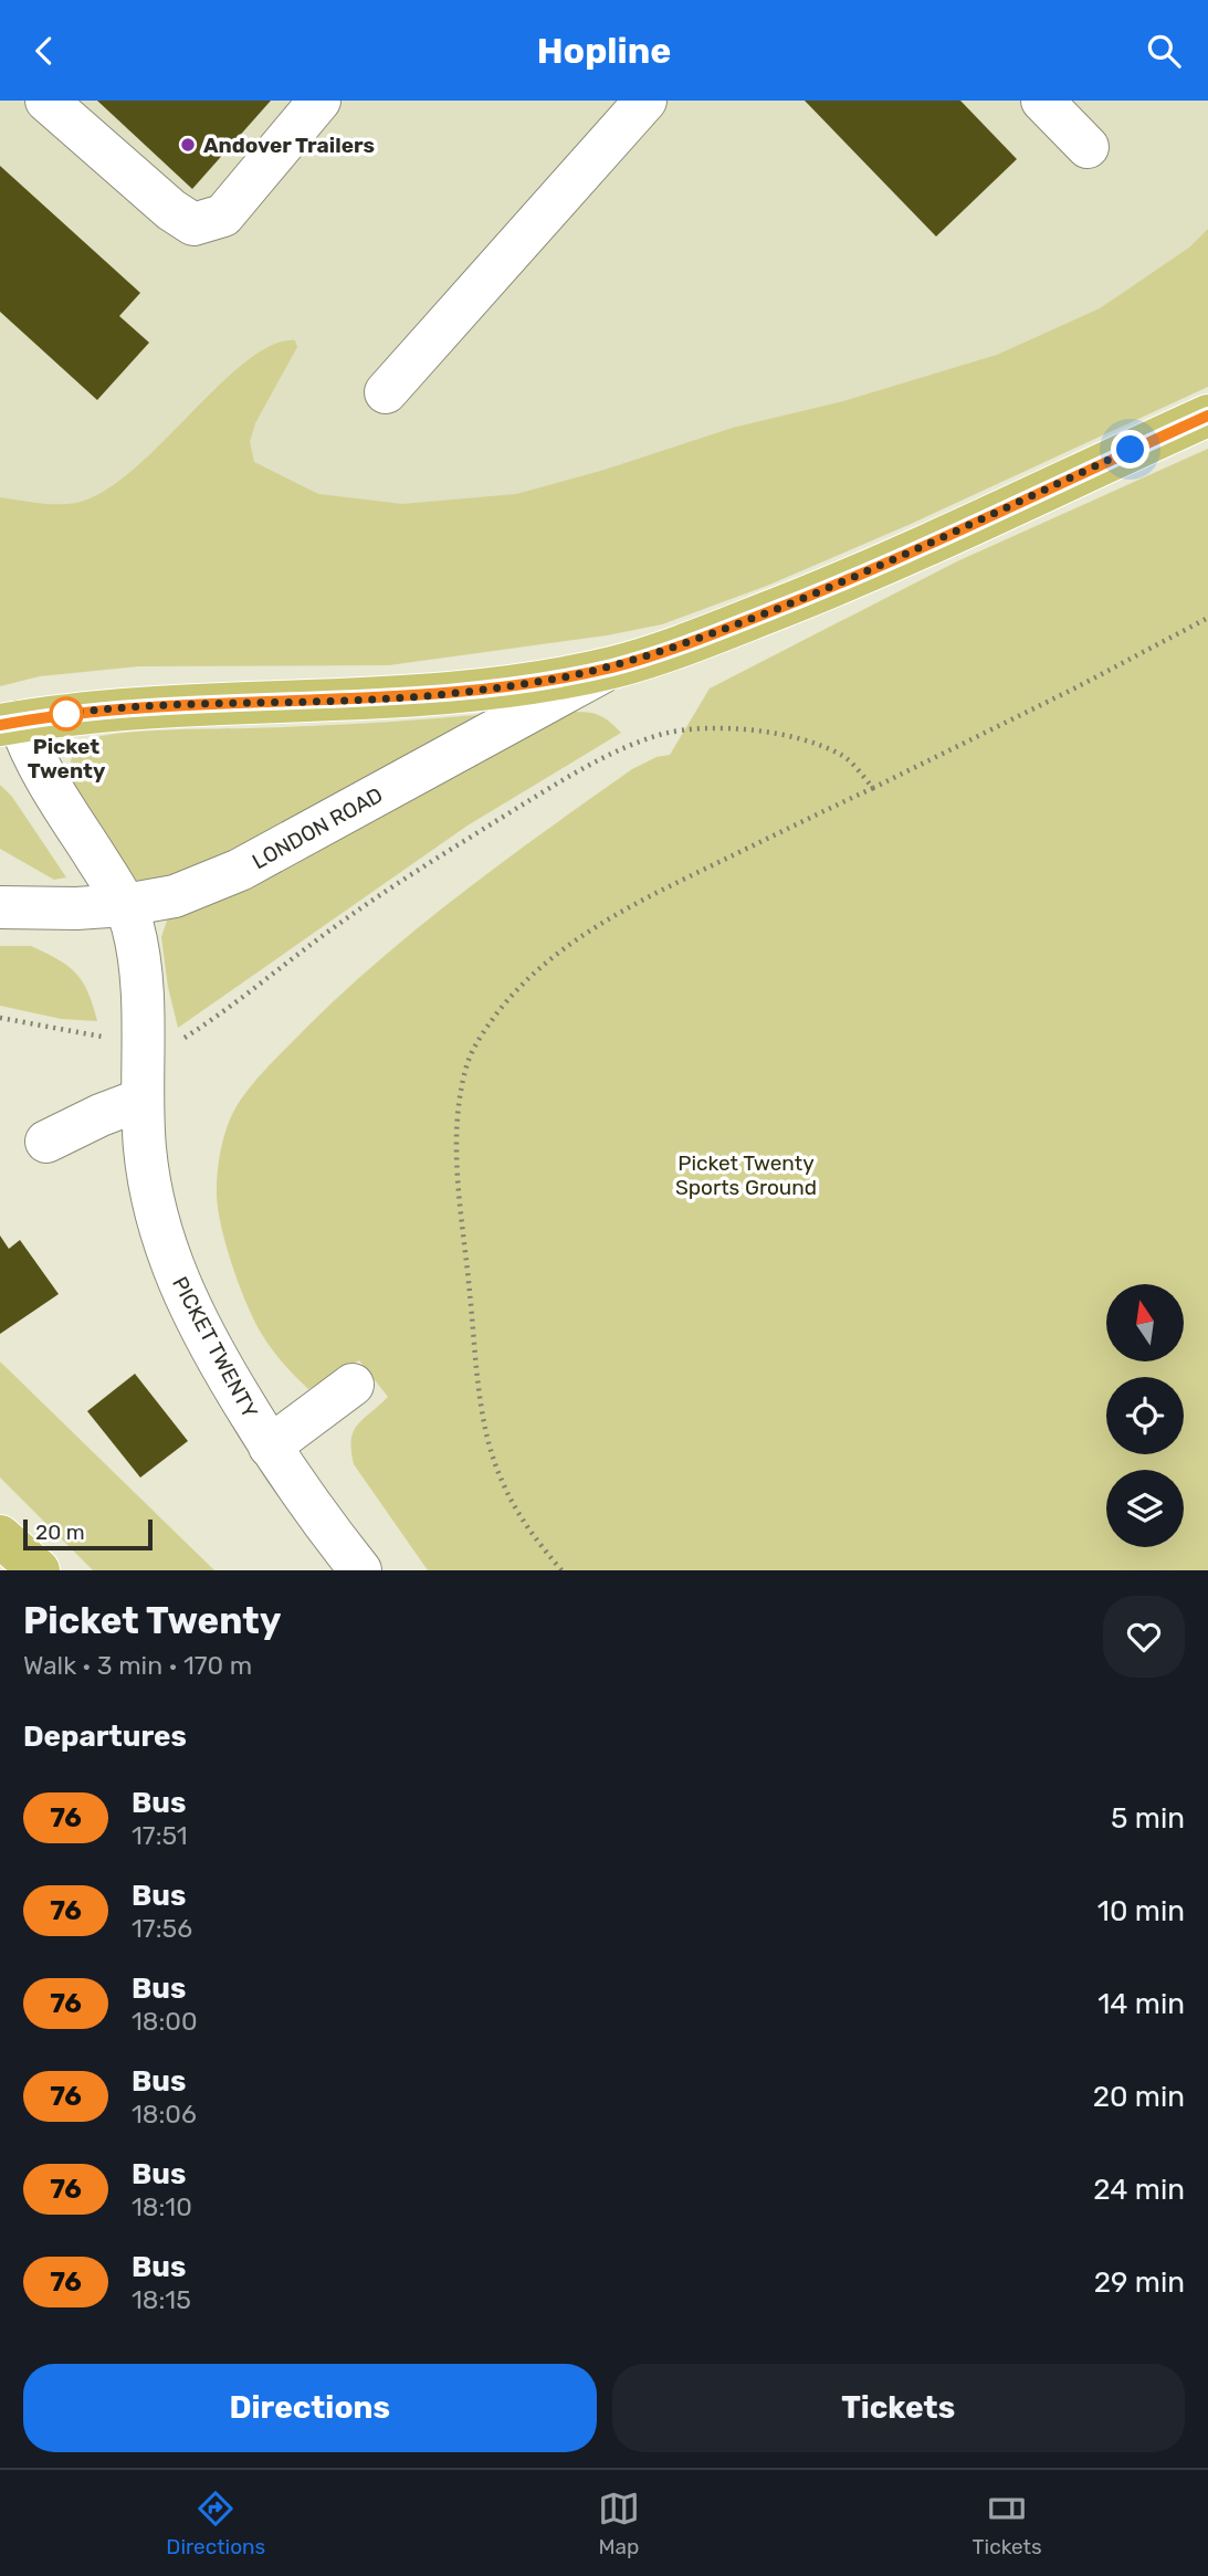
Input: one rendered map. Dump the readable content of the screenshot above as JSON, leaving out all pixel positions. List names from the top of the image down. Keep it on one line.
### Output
{"streets":{"main road":["LONDON ROAD"],"street":["PICKET TWENTY"]},"crossings":[["LONDON ROAD","PICKET TWENTY"]],"parks":["Picket Twenty Sports Ground"],"places":["Andover Trailers","Picket Twenty"],"lines":["bus line 76"],"scale_bar":"20 m","north":"top","page":{"header":"Hopline","scale":"20 m","heading":[["Picket Twenty","Walk · 3 min · 170 m"],"Departures"],"list":[{"mark":"76","name":"Bus","note":"17:51","value":"5 min"},{"mark":"76","name":"Bus","note":"17:56","value":"10 min"},{"mark":"76","name":"Bus","note":"18:00","value":"14 min"},{"mark":"76","name":"Bus","note":"18:06","value":"20 min"},{"mark":"76","name":"Bus","note":"18:10","value":"24 min"},{"mark":"76","name":"Bus","note":"18:15","value":"29 min"}],"buttons":["Directions","Tickets"],"tabs":["Directions","Map","Tickets"]}}
